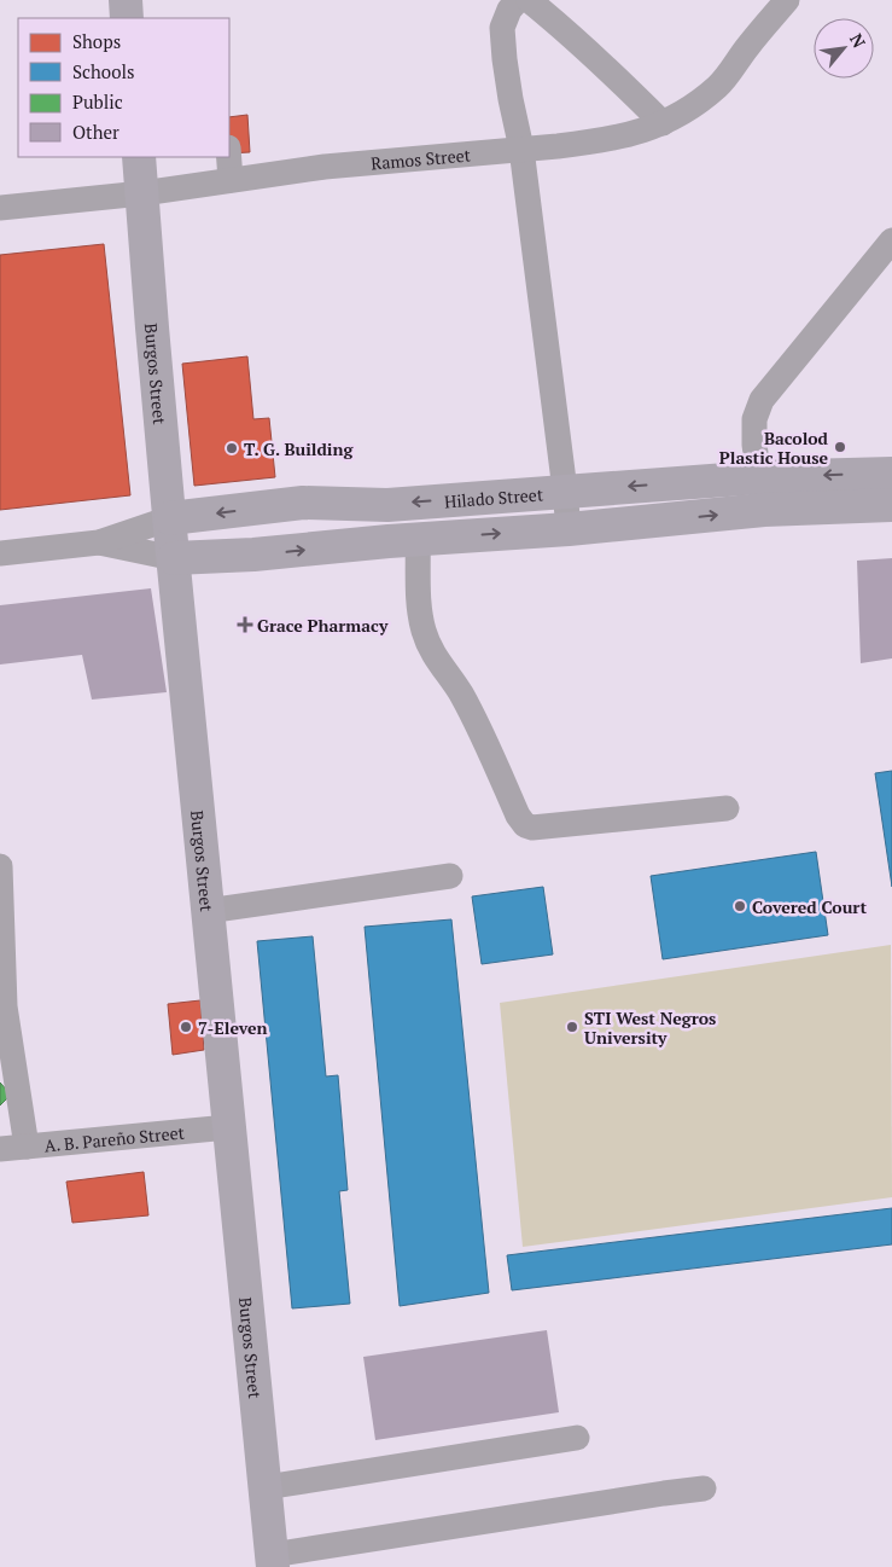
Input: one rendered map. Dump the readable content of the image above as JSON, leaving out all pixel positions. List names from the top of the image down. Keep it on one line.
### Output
{"streets":{"main road":["Burgos Street","Hilado Street"],"street":["Ramos Street","A. B. Pareño Street"]},"crossings":[["Ramos Street","Burgos Street"],["Burgos Street","Hilado Street"],["Burgos Street","A. B. Pareño Street"]],"places":{"other":["Bacolod Plastic House","T. G. Building","Covered Court","7-Eleven","STI West Negros University"],"health":["Grace Pharmacy"]},"legend":["Shops","Schools","Public","Other"],"north":"top right"}
